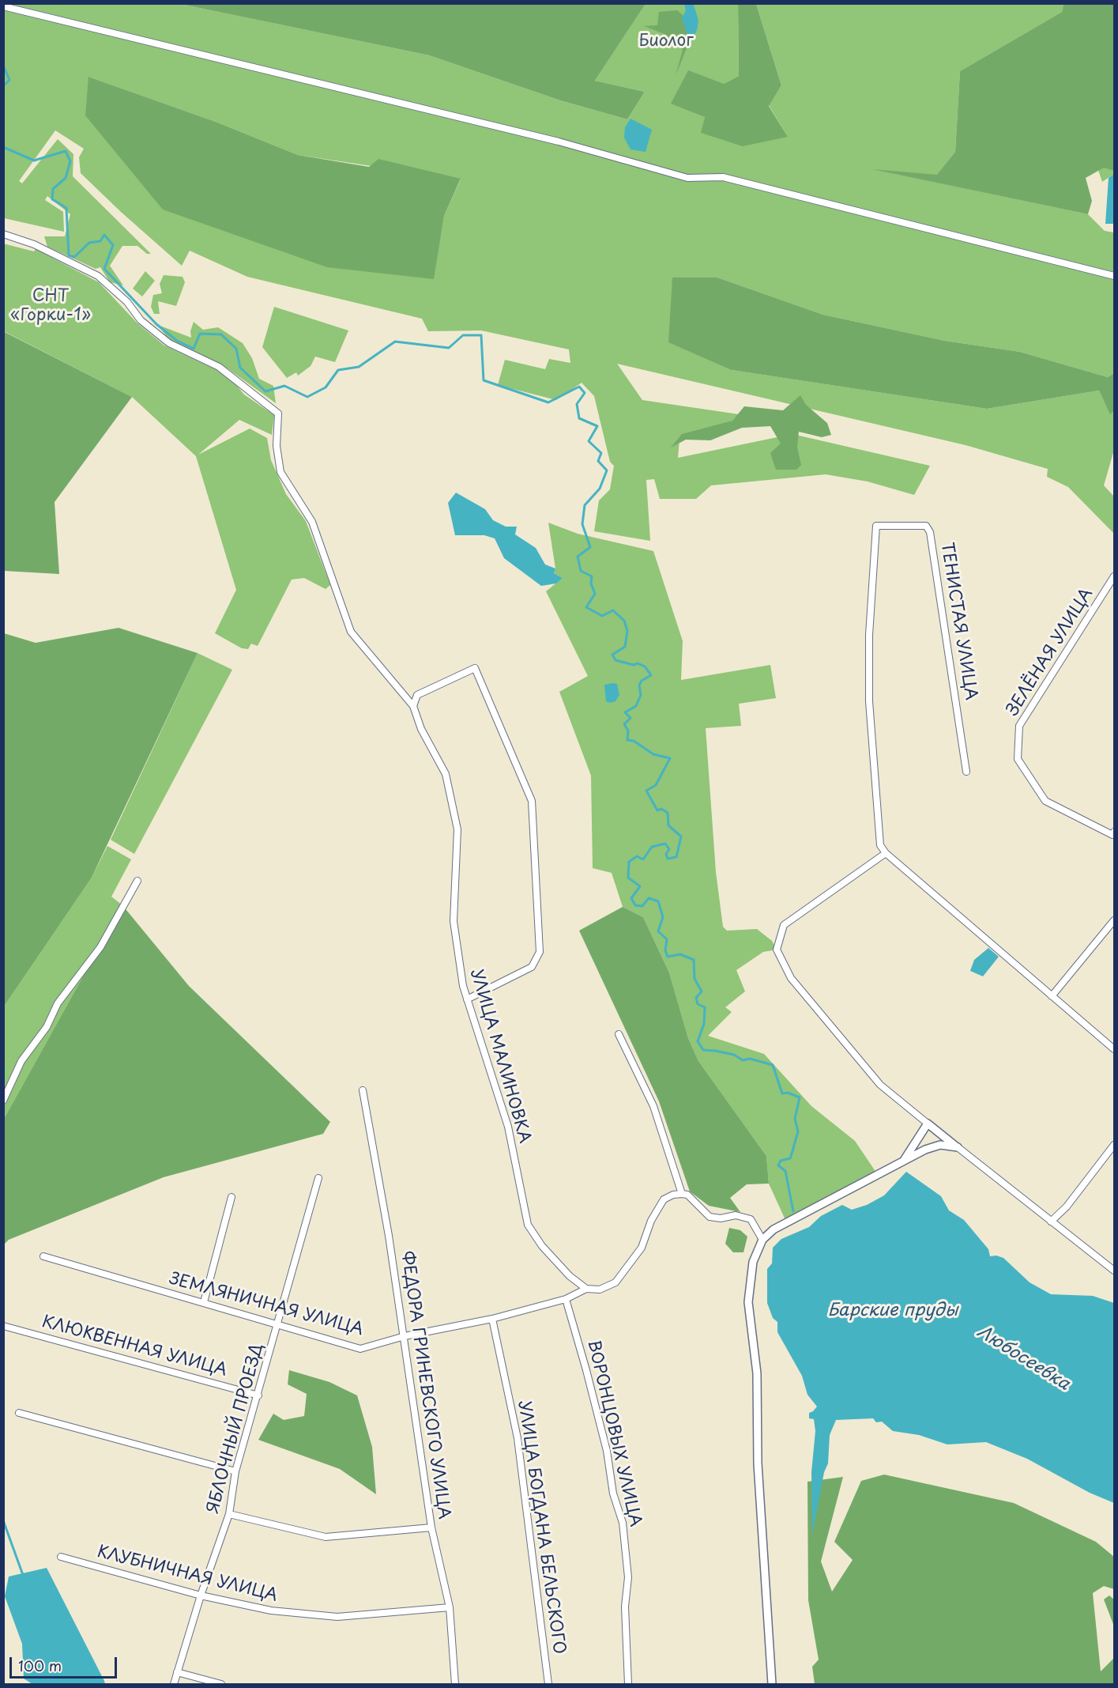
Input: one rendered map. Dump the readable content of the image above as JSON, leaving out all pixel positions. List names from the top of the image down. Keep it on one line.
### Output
{"streets":{"street":["ТЕНИСТАЯ УЛИЦА","ЗЕЛЁНАЯ УЛИЦА","УЛИЦА МАЛИНОВКА","ЗЕМЛЯНИЧНАЯ УЛИЦА","КЛЮКВЕННАЯ УЛИЦА","ФЕДОРА ГРИНЕВСКОГО УЛИЦА","ЯБЛОЧНЫЙ ПРОЕЗД","ВОРОНЦОВЫХ УЛИЦА","УЛИЦА БОГДАНА БЕЛЬСКОГО","КЛУБНИЧНАЯ УЛИЦА"]},"crossings":[["ЗЕМЛЯНИЧНАЯ УЛИЦА","ФЕДОРА ГРИНЕВСКОГО УЛИЦА"],["ЗЕМЛЯНИЧНАЯ УЛИЦА","ЯБЛОЧНЫЙ ПРОЕЗД"],["ЗЕМЛЯНИЧНАЯ УЛИЦА","ВОРОНЦОВЫХ УЛИЦА"],["ЗЕМЛЯНИЧНАЯ УЛИЦА","УЛИЦА БОГДАНА БЕЛЬСКОГО"],["КЛЮКВЕННАЯ УЛИЦА","ЯБЛОЧНЫЙ ПРОЕЗД"],["ФЕДОРА ГРИНЕВСКОГО УЛИЦА","КЛУБНИЧНАЯ УЛИЦА"],["ЯБЛОЧНЫЙ ПРОЕЗД","КЛУБНИЧНАЯ УЛИЦА"]],"water":["Барские пруды","Любосеевка"],"parks":["Биолог","СНТ «Горки-1»"],"scale_bar":"100 m"}
